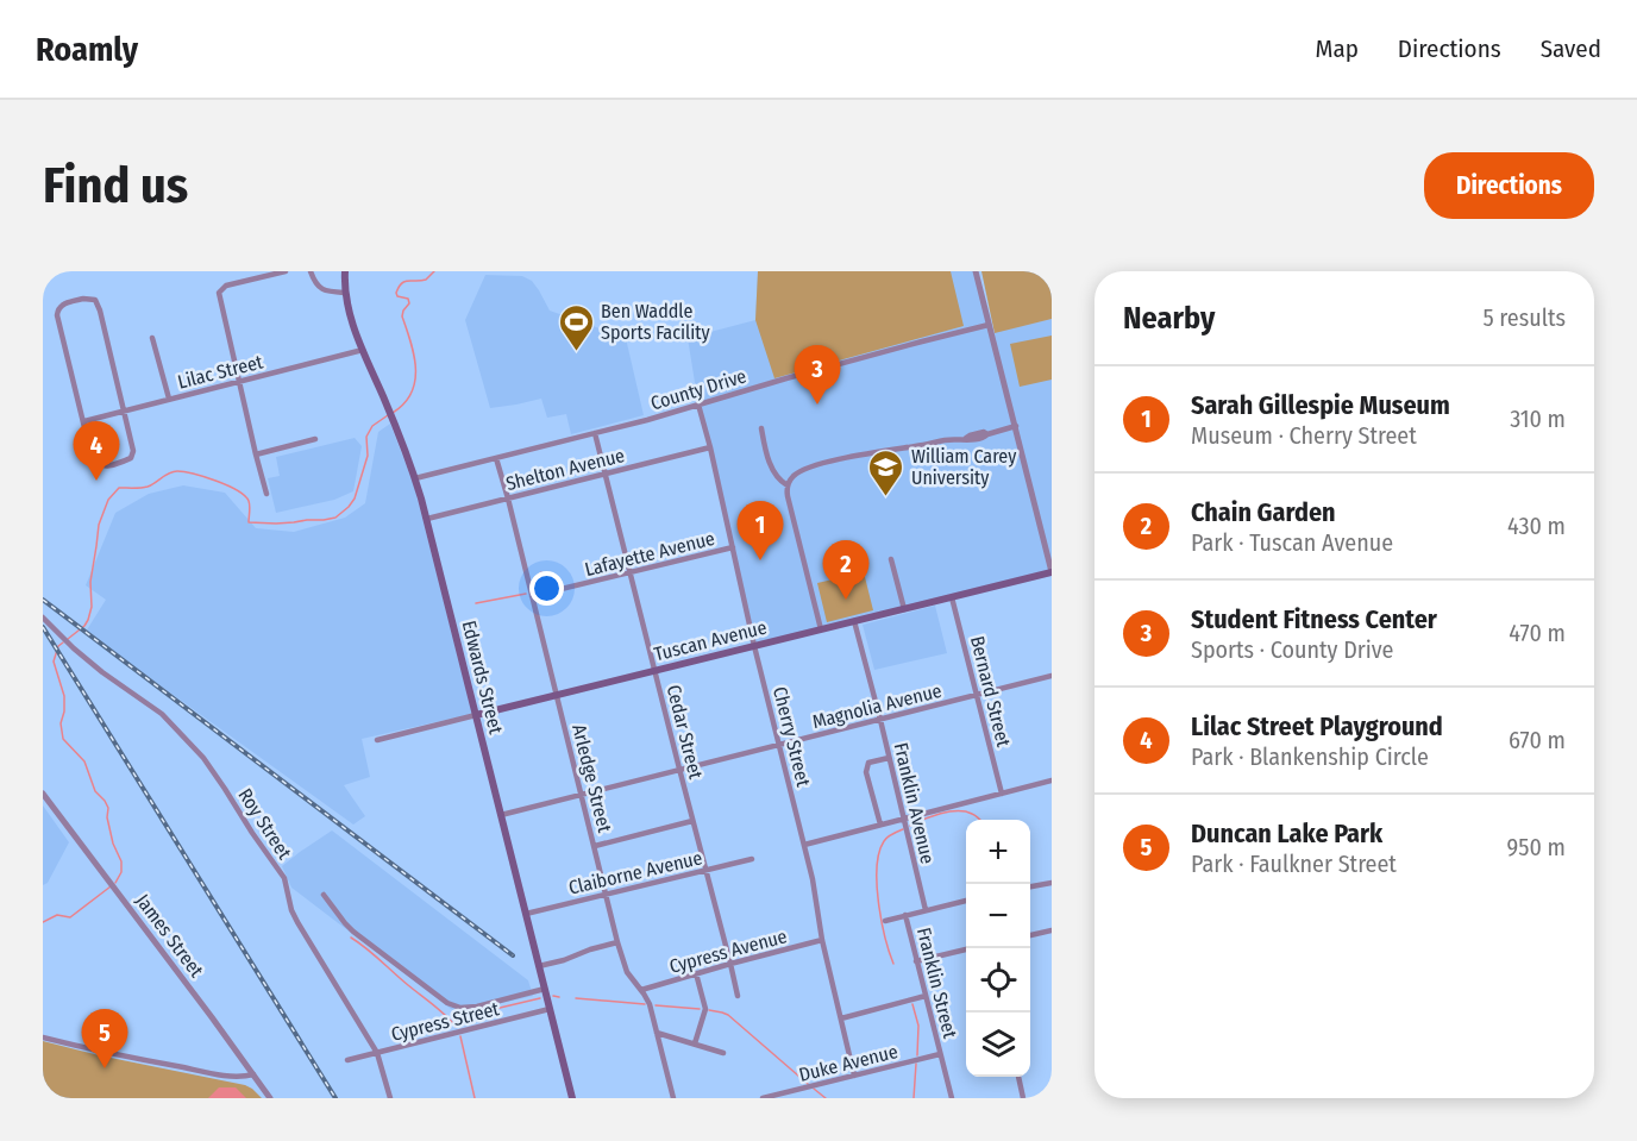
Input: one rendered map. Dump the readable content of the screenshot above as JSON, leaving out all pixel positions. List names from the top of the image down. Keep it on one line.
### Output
{"streets":{"main road":["Tuscan Avenue","Edwards Street"],"street":["Lilac Street","County Drive","Shelton Avenue","Lafayette Avenue","Bernard Street","Magnolia Avenue","Cedar Street","Cherry Street","Arledge Street","Franklin Avenue","Roy Street","Claiborne Avenue","James Street","Cypress Avenue","Franklin Street","Cypress Street","Duke Avenue"]},"crossings":[["Lilac Street","Edwards Street"],["County Drive","Edwards Street"],["County Drive","Cedar Street"],["County Drive","Cherry Street"],["County Drive","Arledge Street"],["Shelton Avenue","Edwards Street"],["Shelton Avenue","Cedar Street"],["Shelton Avenue","Cherry Street"],["Shelton Avenue","Arledge Street"],["Lafayette Avenue","Cedar Street"],["Lafayette Avenue","Cherry Street"],["Lafayette Avenue","Arledge Street"],["Tuscan Avenue","Edwards Street"],["Tuscan Avenue","Bernard Street"],["Tuscan Avenue","Cedar Street"],["Tuscan Avenue","Cherry Street"],["Tuscan Avenue","Arledge Street"],["Tuscan Avenue","Franklin Avenue"],["Edwards Street","Magnolia Avenue"],["Edwards Street","Claiborne Avenue"],["Edwards Street","Cypress Street"],["Bernard Street","Magnolia Avenue"],["Magnolia Avenue","Cedar Street"],["Magnolia Avenue","Cherry Street"],["Magnolia Avenue","Arledge Street"],["Magnolia Avenue","Franklin Avenue"],["Cedar Street","Claiborne Avenue"],["Cedar Street","Cypress Avenue"],["Cherry Street","Cypress Avenue"],["Cherry Street","Duke Avenue"],["Arledge Street","Claiborne Avenue"],["Arledge Street","Cypress Avenue"],["Roy Street","Cypress Street"],["Franklin Street","Duke Avenue"]],"places":{"sports":["Ben Waddle Sports Facility"],"school or university":["William Carey University"]},"page":{"header":"Roamly","nav":["Map","Directions","Saved"],"buttons":"Directions","title":"Find us","heading":["Nearby","5 results"],"pins":["3","4","1","2","5"],"list":[{"mark":"1","name":"Sarah Gillespie Museum","note":"Museum · Cherry Street","value":"310 m"},{"mark":"2","name":"Chain Garden","note":"Park · Tuscan Avenue","value":"430 m"},{"mark":"3","name":"Student Fitness Center","note":"Sports · County Drive","value":"470 m"},{"mark":"4","name":"Lilac Street Playground","note":"Park · Blankenship Circle","value":"670 m"},{"mark":"5","name":"Duncan Lake Park","note":"Park · Faulkner Street","value":"950 m"}],"map_buttons":["+","−"]}}
